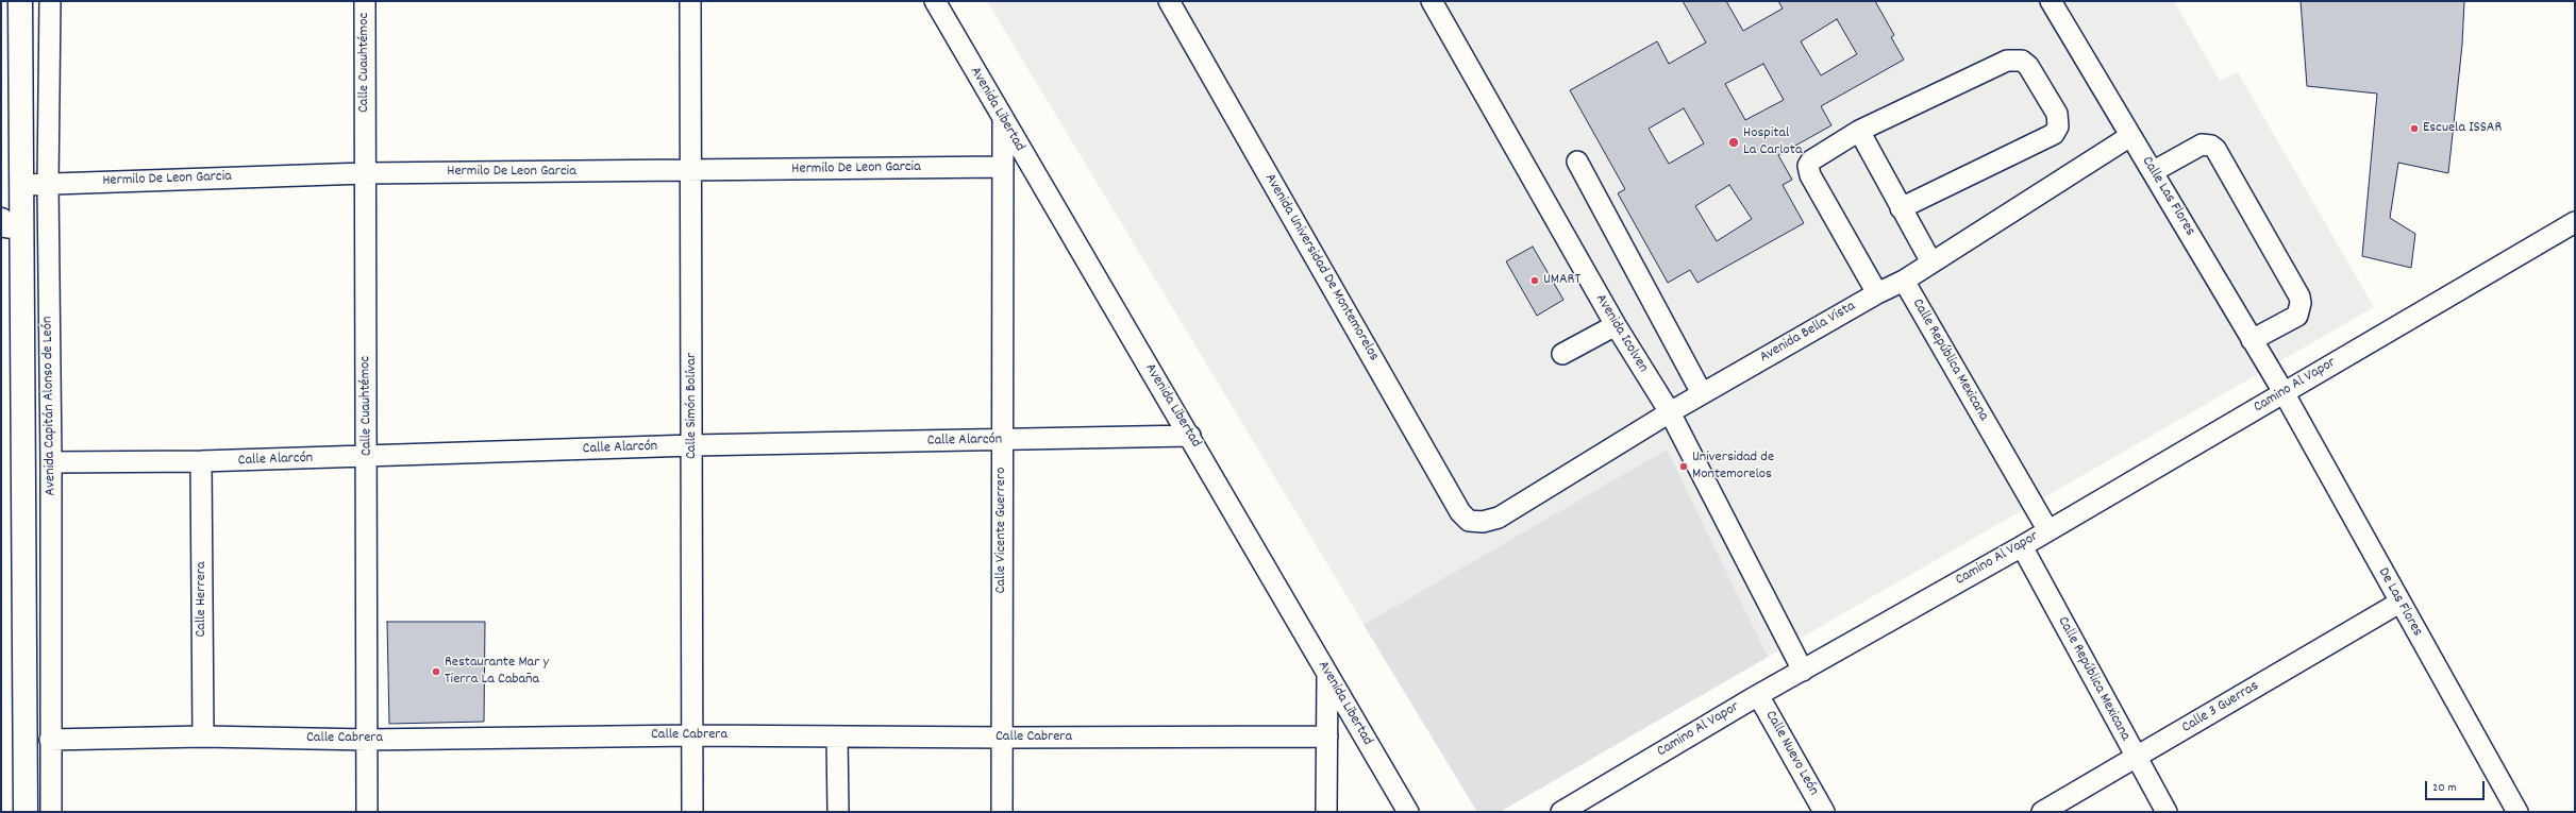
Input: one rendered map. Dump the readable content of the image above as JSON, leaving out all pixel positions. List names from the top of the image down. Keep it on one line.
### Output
{"streets":{"main road":["Avenida Capitán Alonso de León"],"street":["Calle Cuauhtémoc","Avenida Libertad","Hermilo De Leon Garcia","Calle Las Flores","Avenida Universidad De Montemorelos","Avenida Bella Vista","Avenida Icolven","Calle República Mexicana","Camino Al Vapor","Calle Simón Bolívar","Calle Alarcón","Calle Vicente Guerrero","Calle Herrera","De Las Flores","Calle 3 Guerras","Calle Cabrera","Calle Nuevo León"]},"crossings":[["Calle Cuauhtémoc","Hermilo De Leon Garcia"],["Calle Cuauhtémoc","Calle Alarcón"],["Calle Cuauhtémoc","Calle Cabrera"],["Avenida Libertad","Calle Alarcón"],["Avenida Libertad","Calle Vicente Guerrero"],["Hermilo De Leon Garcia","Avenida Capitán Alonso de León"],["Hermilo De Leon Garcia","Calle Simón Bolívar"],["Hermilo De Leon Garcia","Calle Vicente Guerrero"],["Calle Las Flores","Avenida Bella Vista"],["Calle Las Flores","Camino Al Vapor"],["Calle Las Flores","De Las Flores"],["Avenida Universidad De Montemorelos","Avenida Bella Vista"],["Avenida Bella Vista","Avenida Icolven"],["Avenida Bella Vista","Calle República Mexicana"],["Avenida Icolven","Camino Al Vapor"],["Calle República Mexicana","Camino Al Vapor"],["Calle República Mexicana","Calle 3 Guerras"],["Camino Al Vapor","De Las Flores"],["Camino Al Vapor","Calle Nuevo León"],["Avenida Capitán Alonso de León","Calle Alarcón"],["Avenida Capitán Alonso de León","Calle Cabrera"],["Calle Simón Bolívar","Calle Alarcón"],["Calle Simón Bolívar","Calle Cabrera"],["Calle Alarcón","Calle Vicente Guerrero"],["Calle Alarcón","Calle Herrera"],["Calle Vicente Guerrero","Calle Cabrera"],["Calle Herrera","Calle Cabrera"],["De Las Flores","Calle 3 Guerras"]],"places":["Escuela ISSAR","Hospital La Carlota","UMART","Universidad de Montemorelos","Restaurante Mar y Tierra La Cabaña"],"scale_bar":"20 m"}
